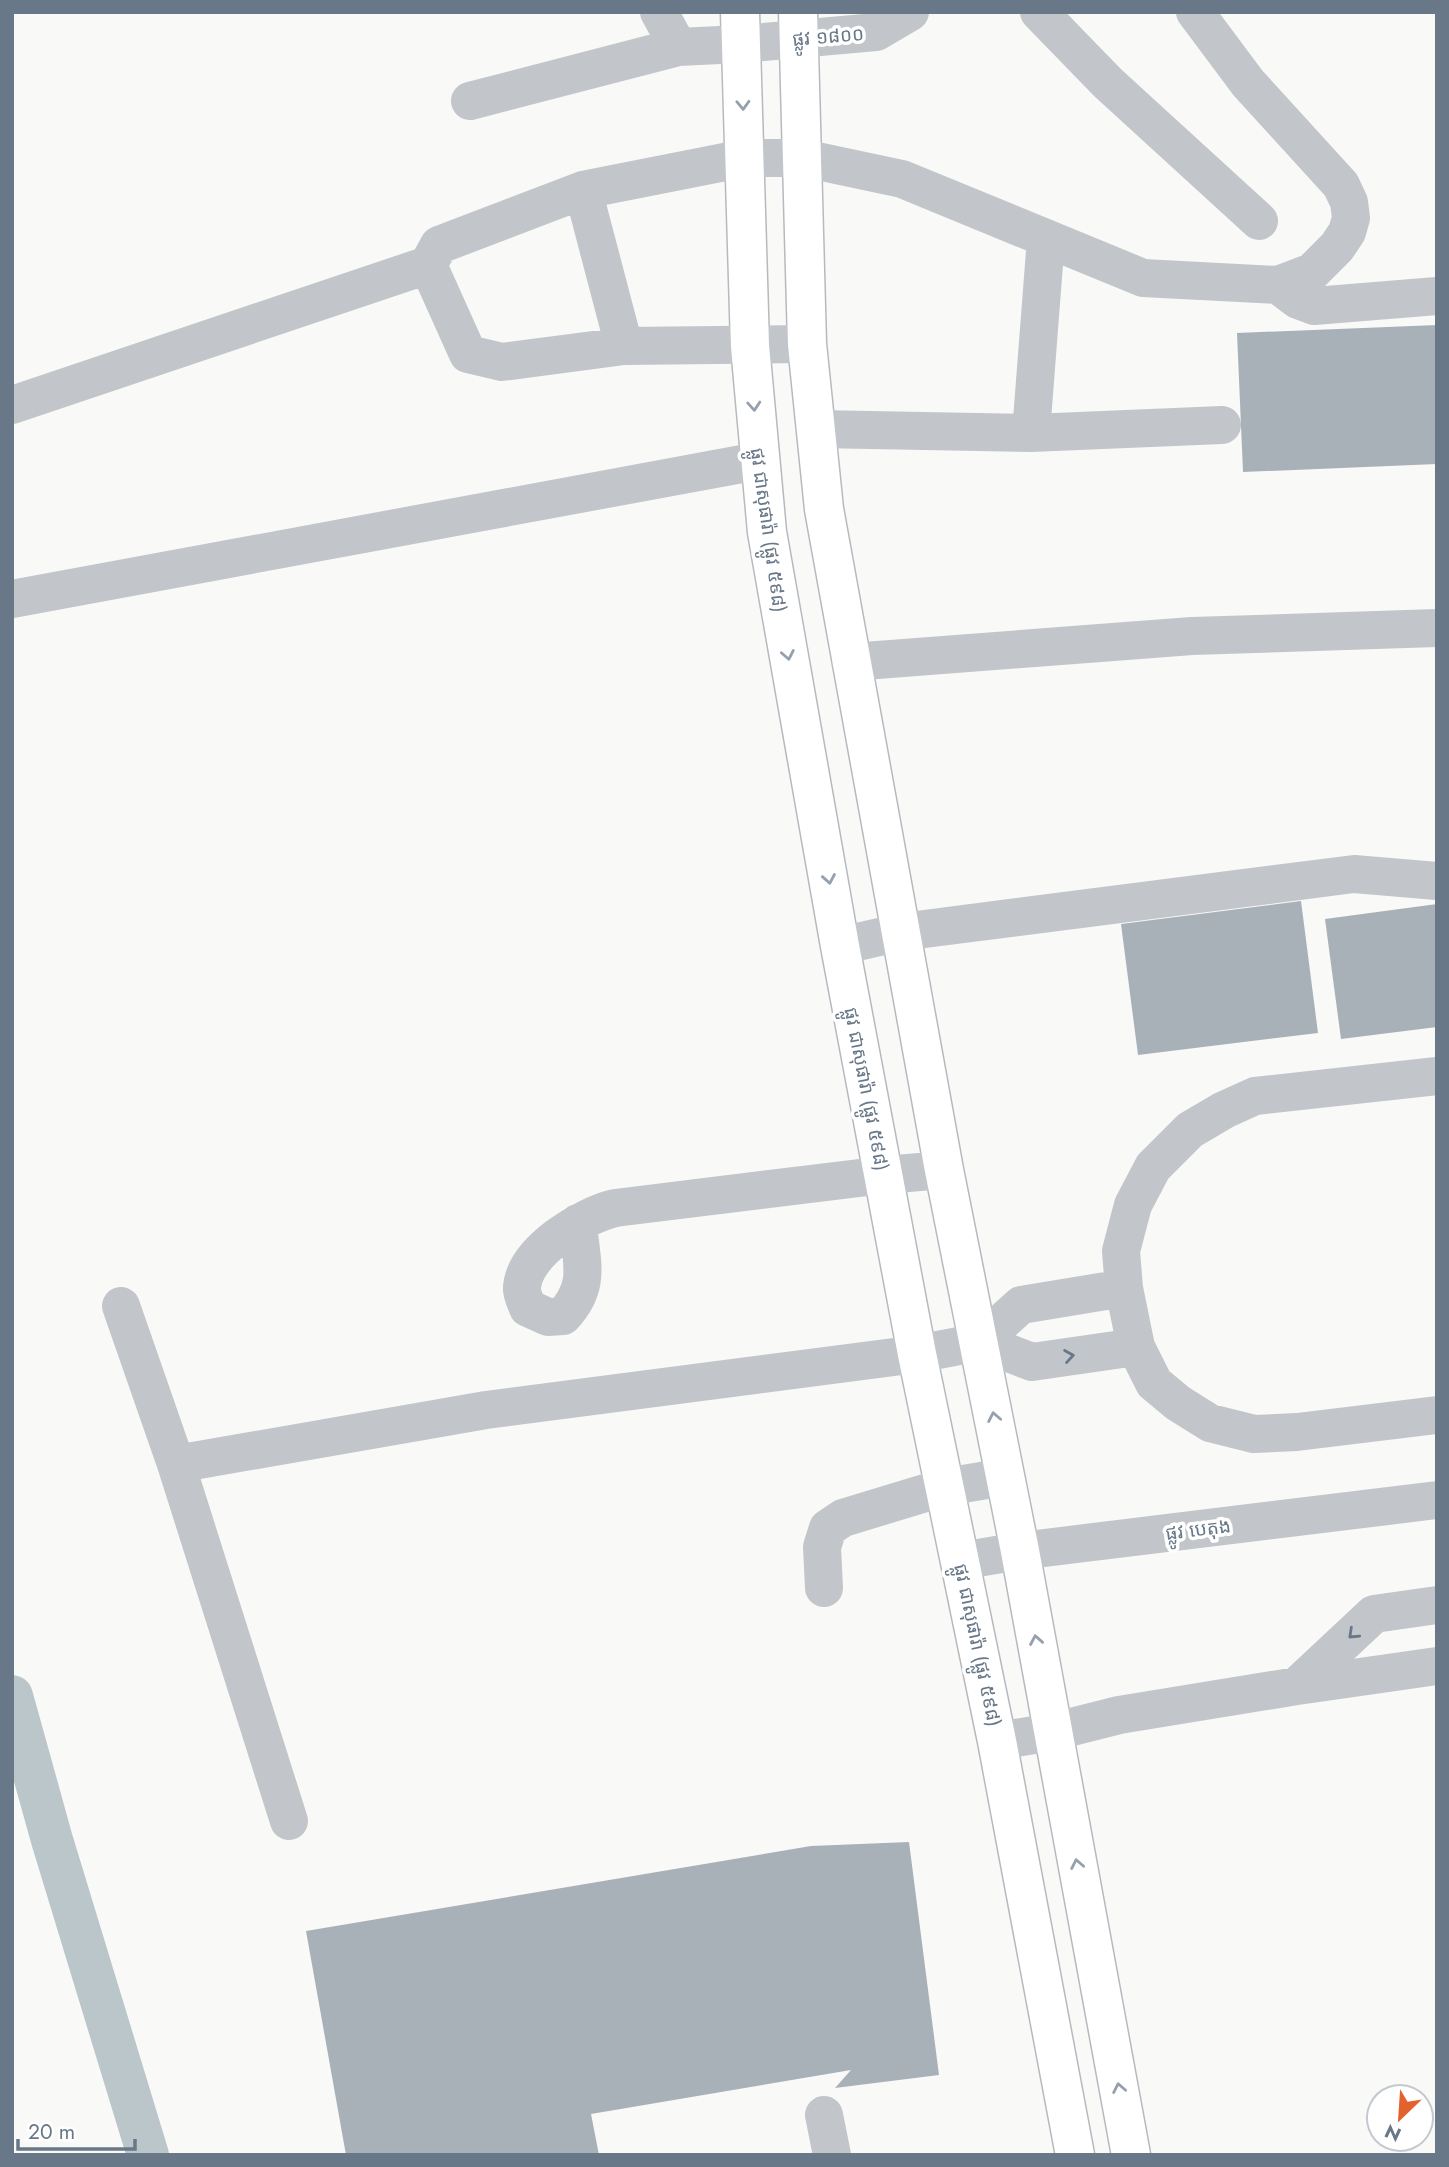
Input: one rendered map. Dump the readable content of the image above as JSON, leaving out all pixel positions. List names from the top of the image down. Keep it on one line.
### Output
{"streets":{"main road":["ផ្លូវ ជាសុផារ៉ា (ផ្លូវ ៥៩៨)"],"street":["ផ្លូវ ១៨០០","ផ្លូវ បេតុង"]},"crossings":[["ផ្លូវ ១៨០០","ផ្លូវ ជាសុផារ៉ា (ផ្លូវ ៥៩៨)"],["ផ្លូវ ជាសុផារ៉ា (ផ្លូវ ៥៩៨)","ផ្លូវ បេតុង"]],"scale_bar":"20 m","north":"bottom left"}
